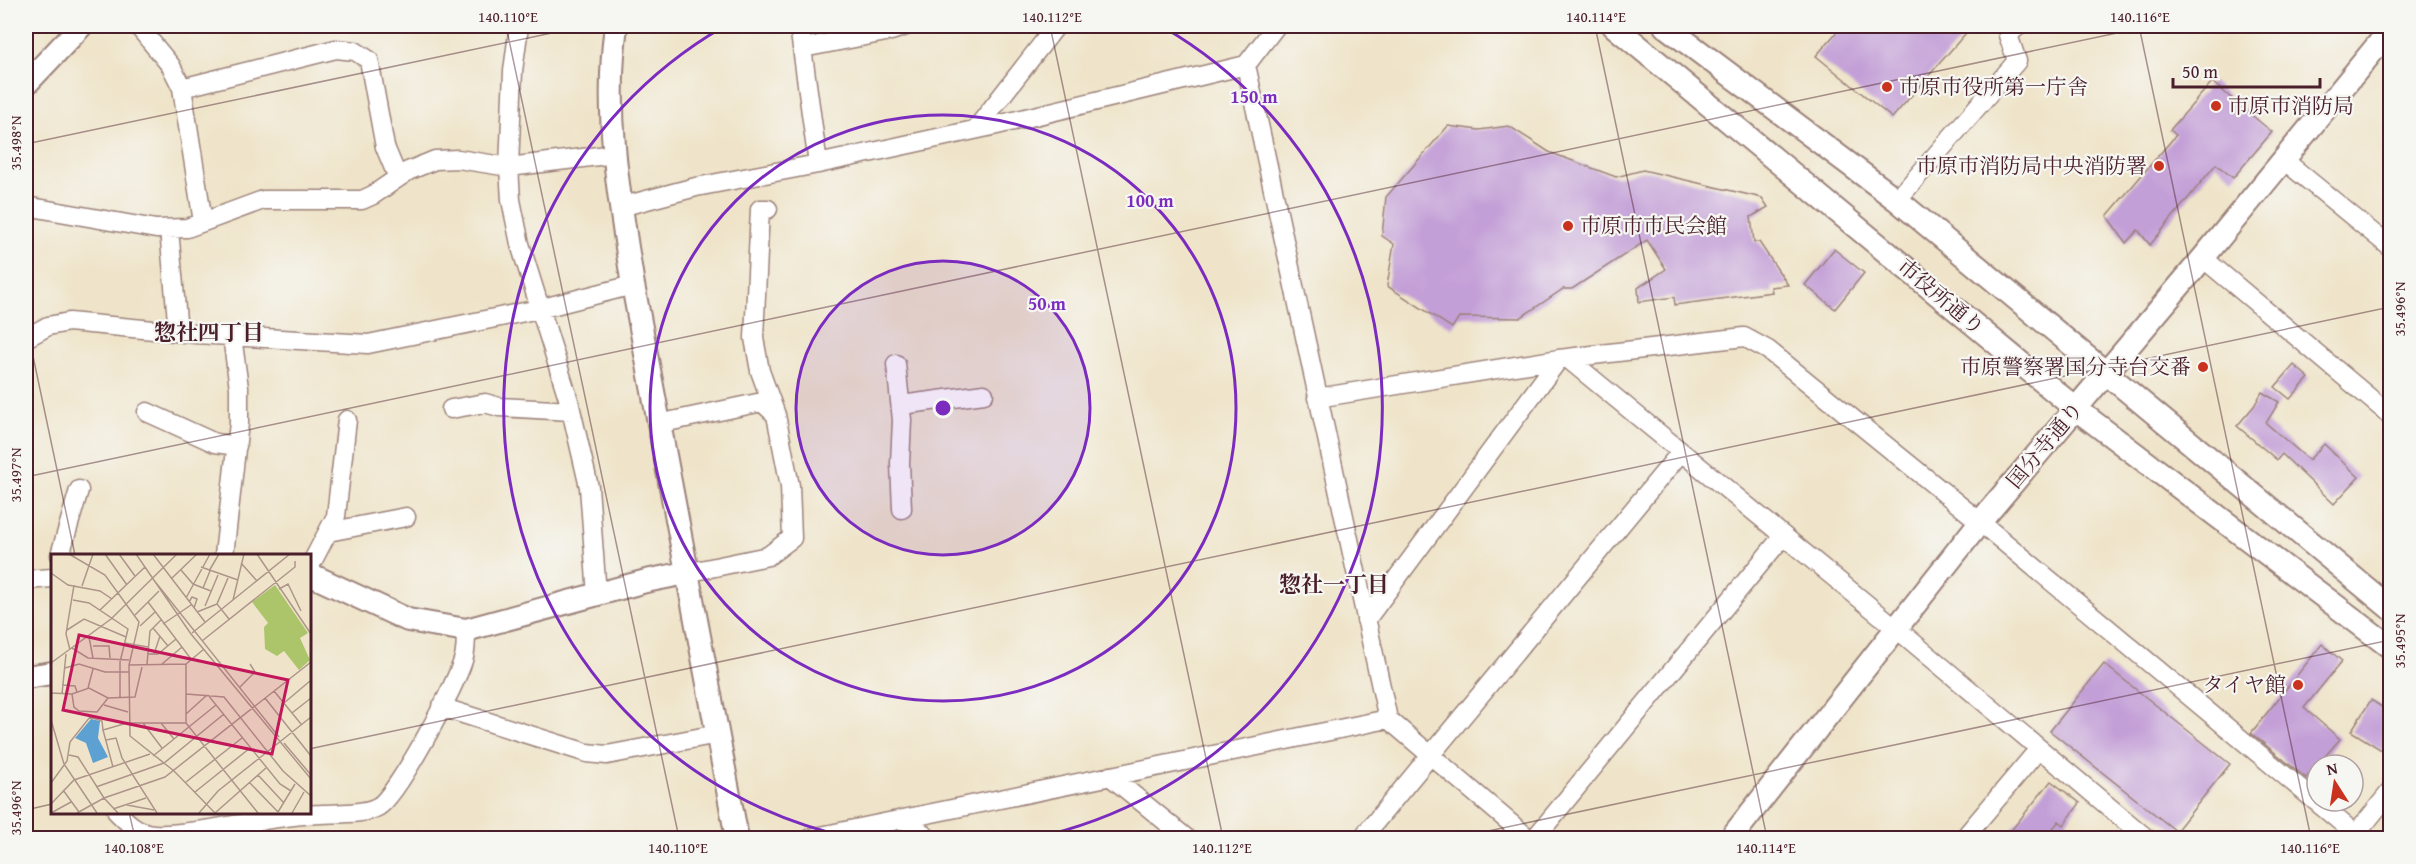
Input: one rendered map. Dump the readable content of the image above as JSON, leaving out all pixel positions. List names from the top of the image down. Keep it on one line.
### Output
{"streets":{"street":["市役所通り","国分寺通り"]},"crossings":[["市役所通り","国分寺通り"]],"districts":["惣社四丁目","惣社一丁目"],"places":["市原市役所第一庁舎","市原市消防局","市原市消防局中央消防署","市原市市民会館","市原警察署国分寺台交番","タイヤ館"],"scale_bar":"50 m","north":"top","coordinates":["140.110°E","140.112°E","140.114°E","140.116°E","35.498°N","35.496°N","35.497°N","35.495°N","140.108°E"],"rings":["150 m","100 m","50 m"]}
